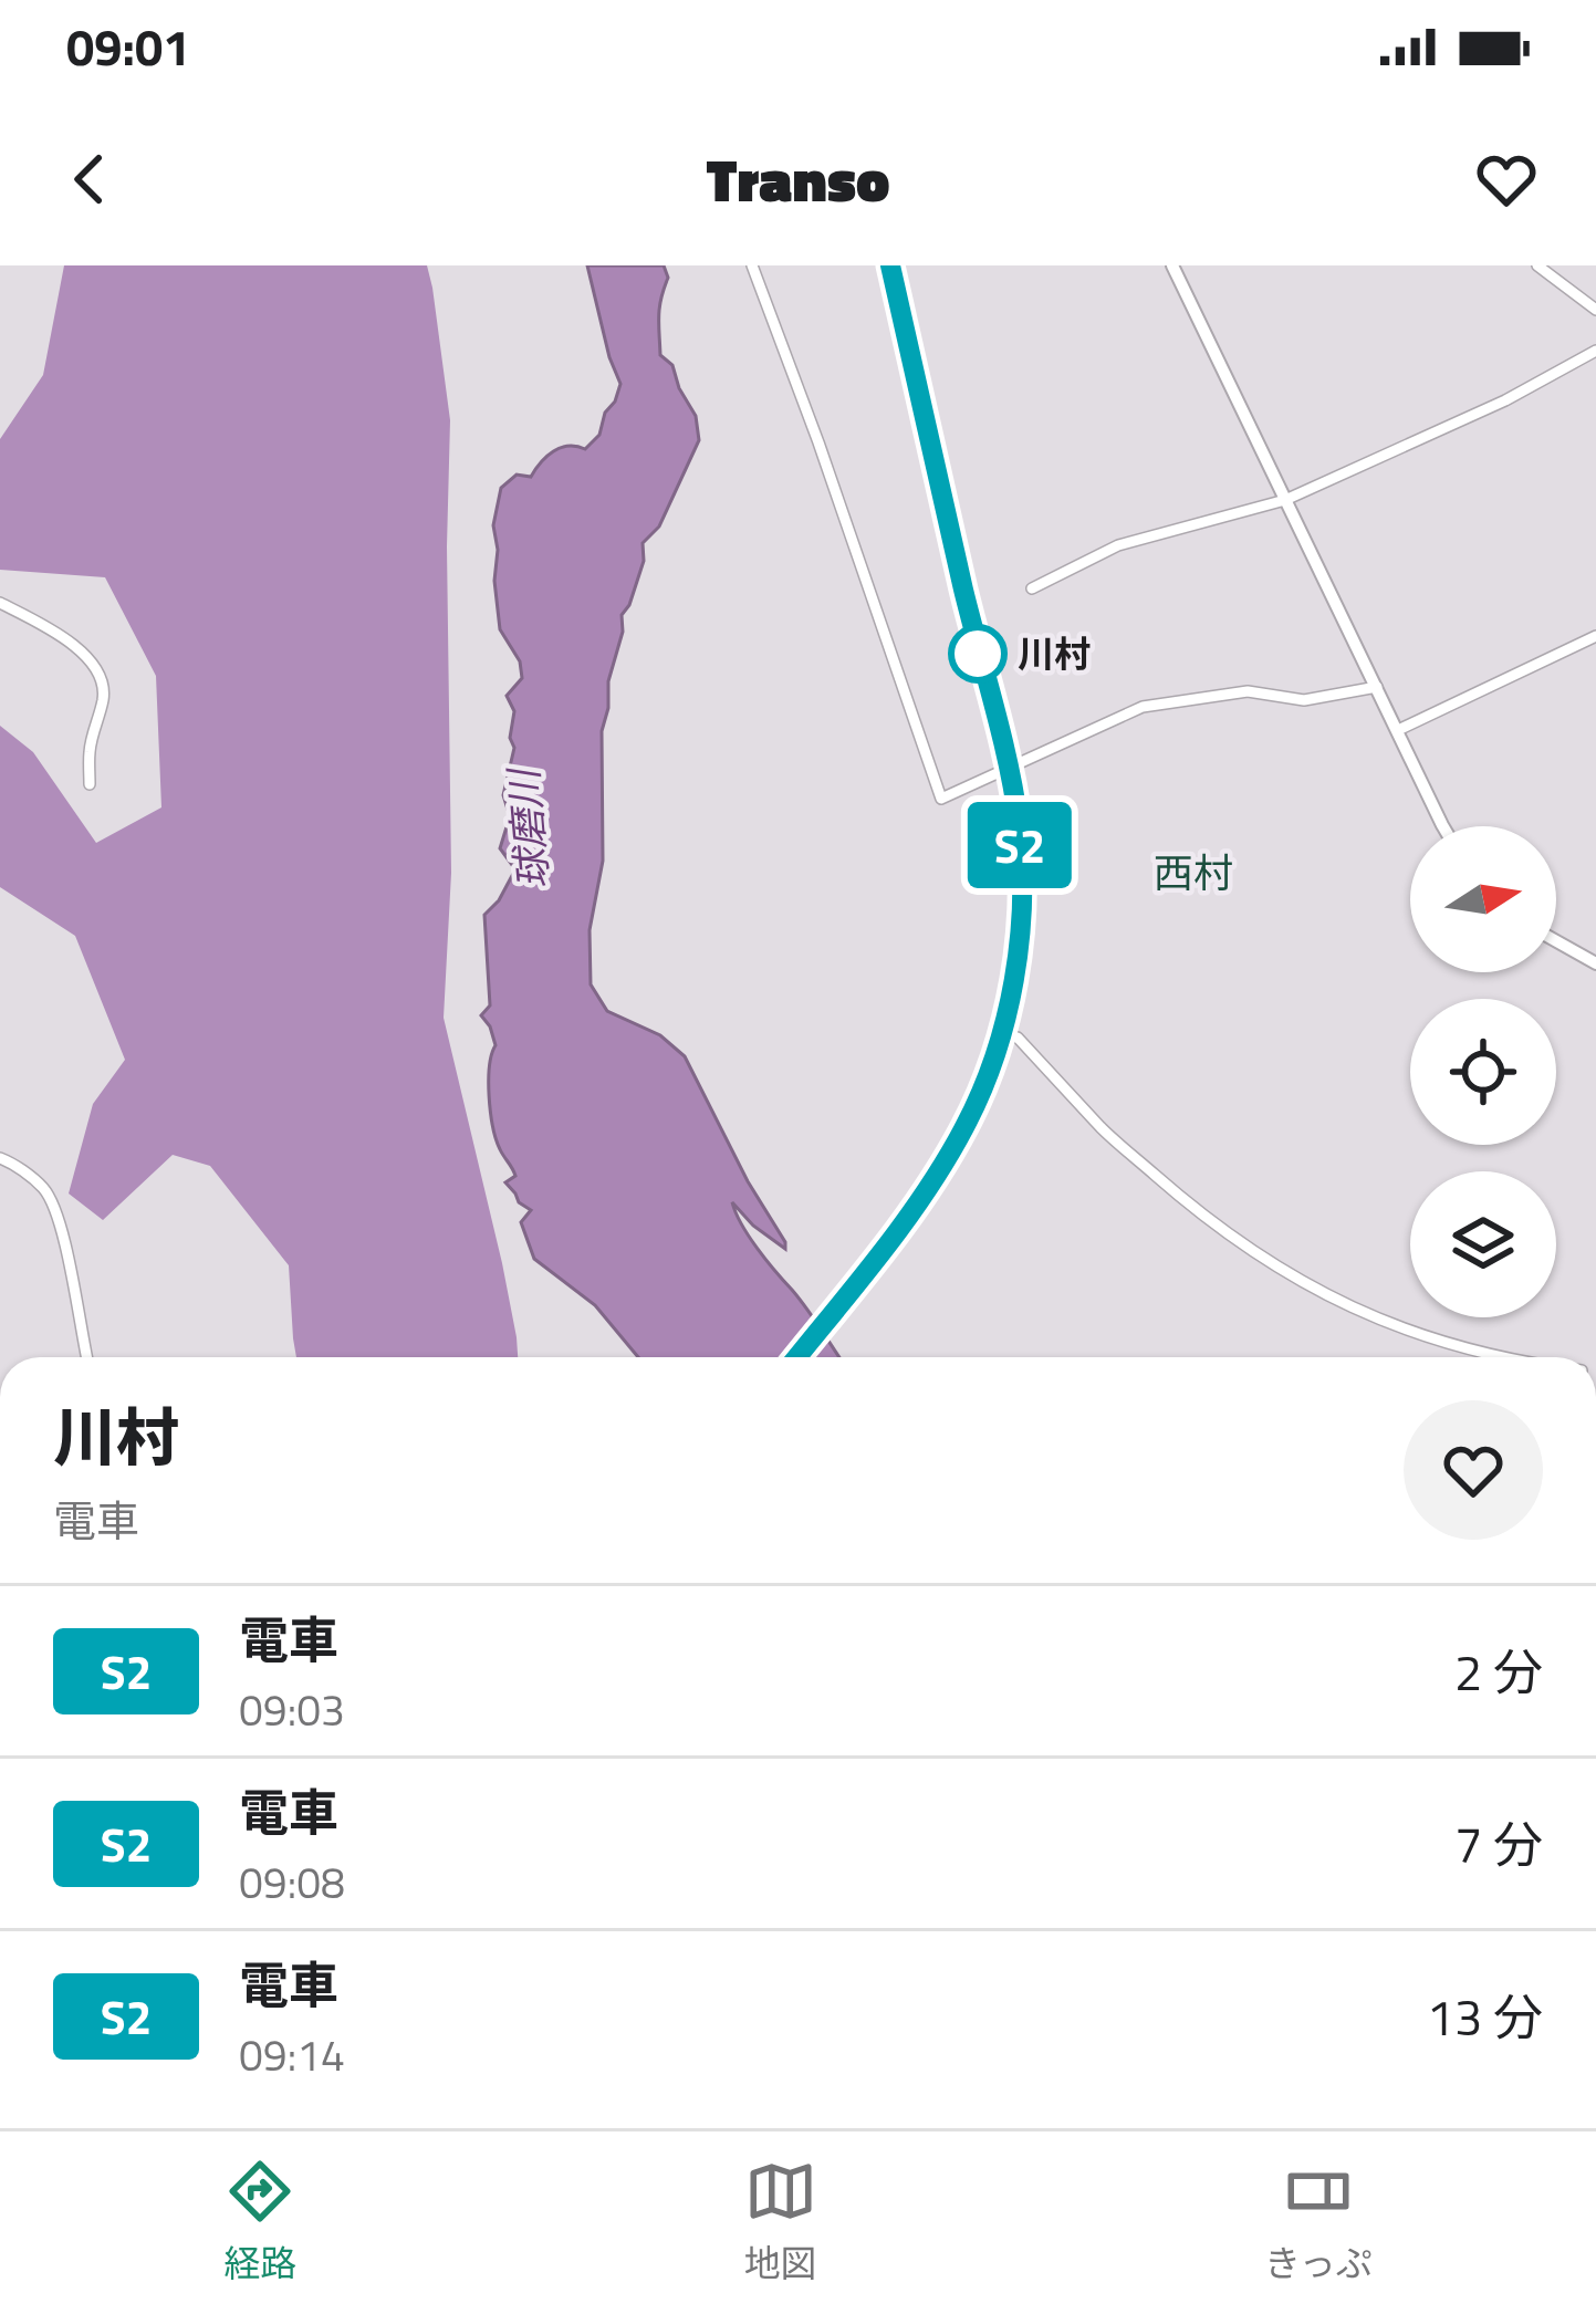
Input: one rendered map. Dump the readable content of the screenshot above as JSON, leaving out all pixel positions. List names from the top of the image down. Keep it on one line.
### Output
{"districts":["西村"],"water":["球磨川"],"places":["川村"],"north":"right","page":{"status":"09:01","header":"Transo","on_map":"S2","heading":["川村","電車"],"list":[{"mark":"S2","name":"電車","note":"09:03","value":"2 分"},{"mark":"S2","name":"電車","note":"09:08","value":"7 分"},{"mark":"S2","name":"電車","note":"09:14","value":"13 分"}],"tabs":["経路","地図","きっぷ"]}}
